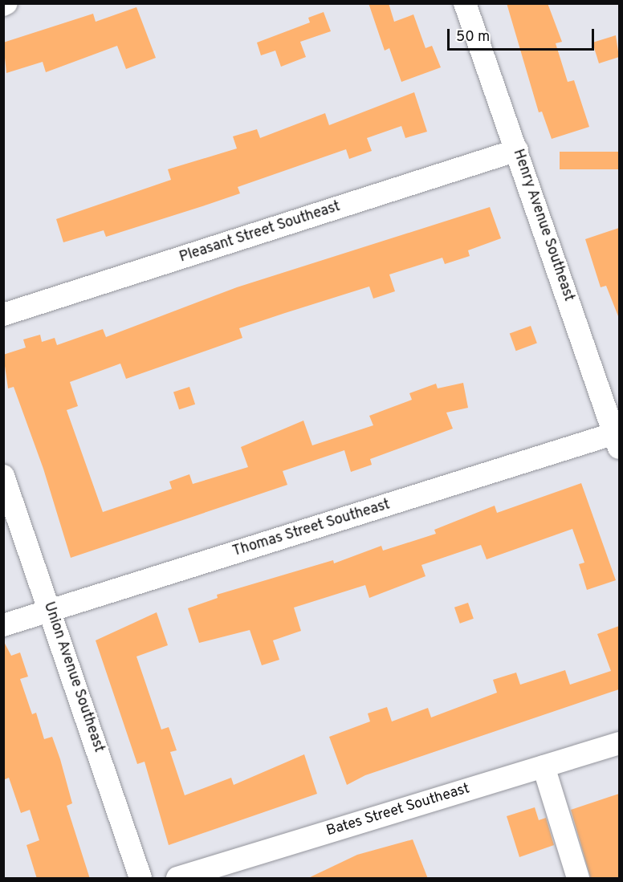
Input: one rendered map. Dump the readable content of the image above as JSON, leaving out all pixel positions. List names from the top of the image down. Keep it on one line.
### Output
{"streets":{"street":["Henry Avenue Southeast","Pleasant Street Southeast","Thomas Street Southeast","Union Avenue Southeast","Bates Street Southeast"]},"crossings":[["Henry Avenue Southeast","Pleasant Street Southeast"],["Henry Avenue Southeast","Thomas Street Southeast"],["Thomas Street Southeast","Union Avenue Southeast"]],"scale_bar":"50 m"}
